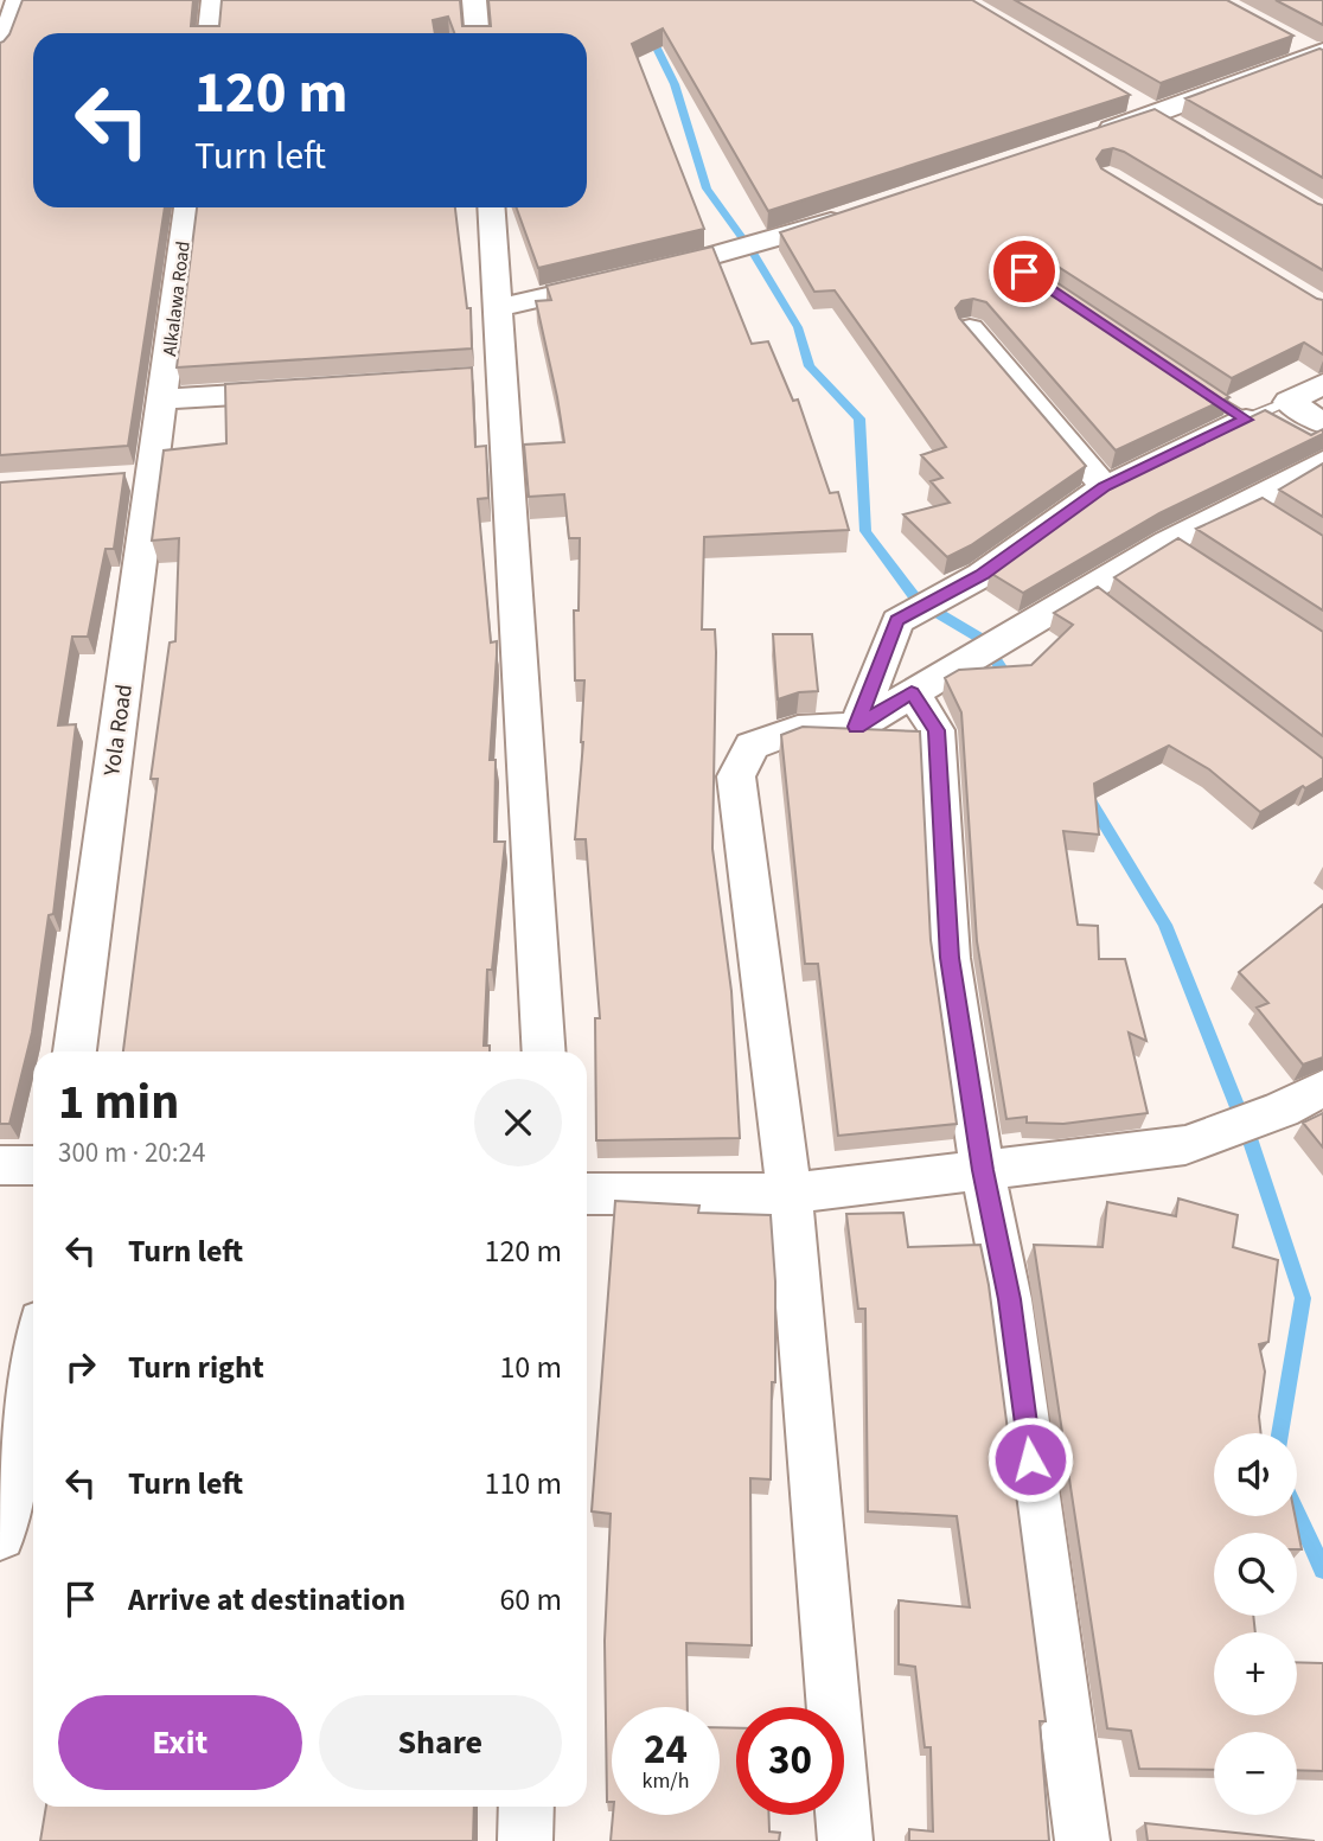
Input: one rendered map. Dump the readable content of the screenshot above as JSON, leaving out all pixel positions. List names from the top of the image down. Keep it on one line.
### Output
{"streets":{"street":["Alkalawa Road","Yola Road"]},"crossings":[["Alkalawa Road","Yola Road"]],"page":{"turn":["120 m","Turn left"],"heading":["1 min","300 m · 20:24"],"list":[{"name":"Turn left","value":"120 m"},{"name":"Turn right","value":"10 m"},{"name":"Turn left","value":"110 m"},{"name":"Arrive at destination","value":"60 m"}],"map_buttons":["+","−"],"buttons":["Exit","Share"],"speed":"24 km/h","limit":"30"}}
